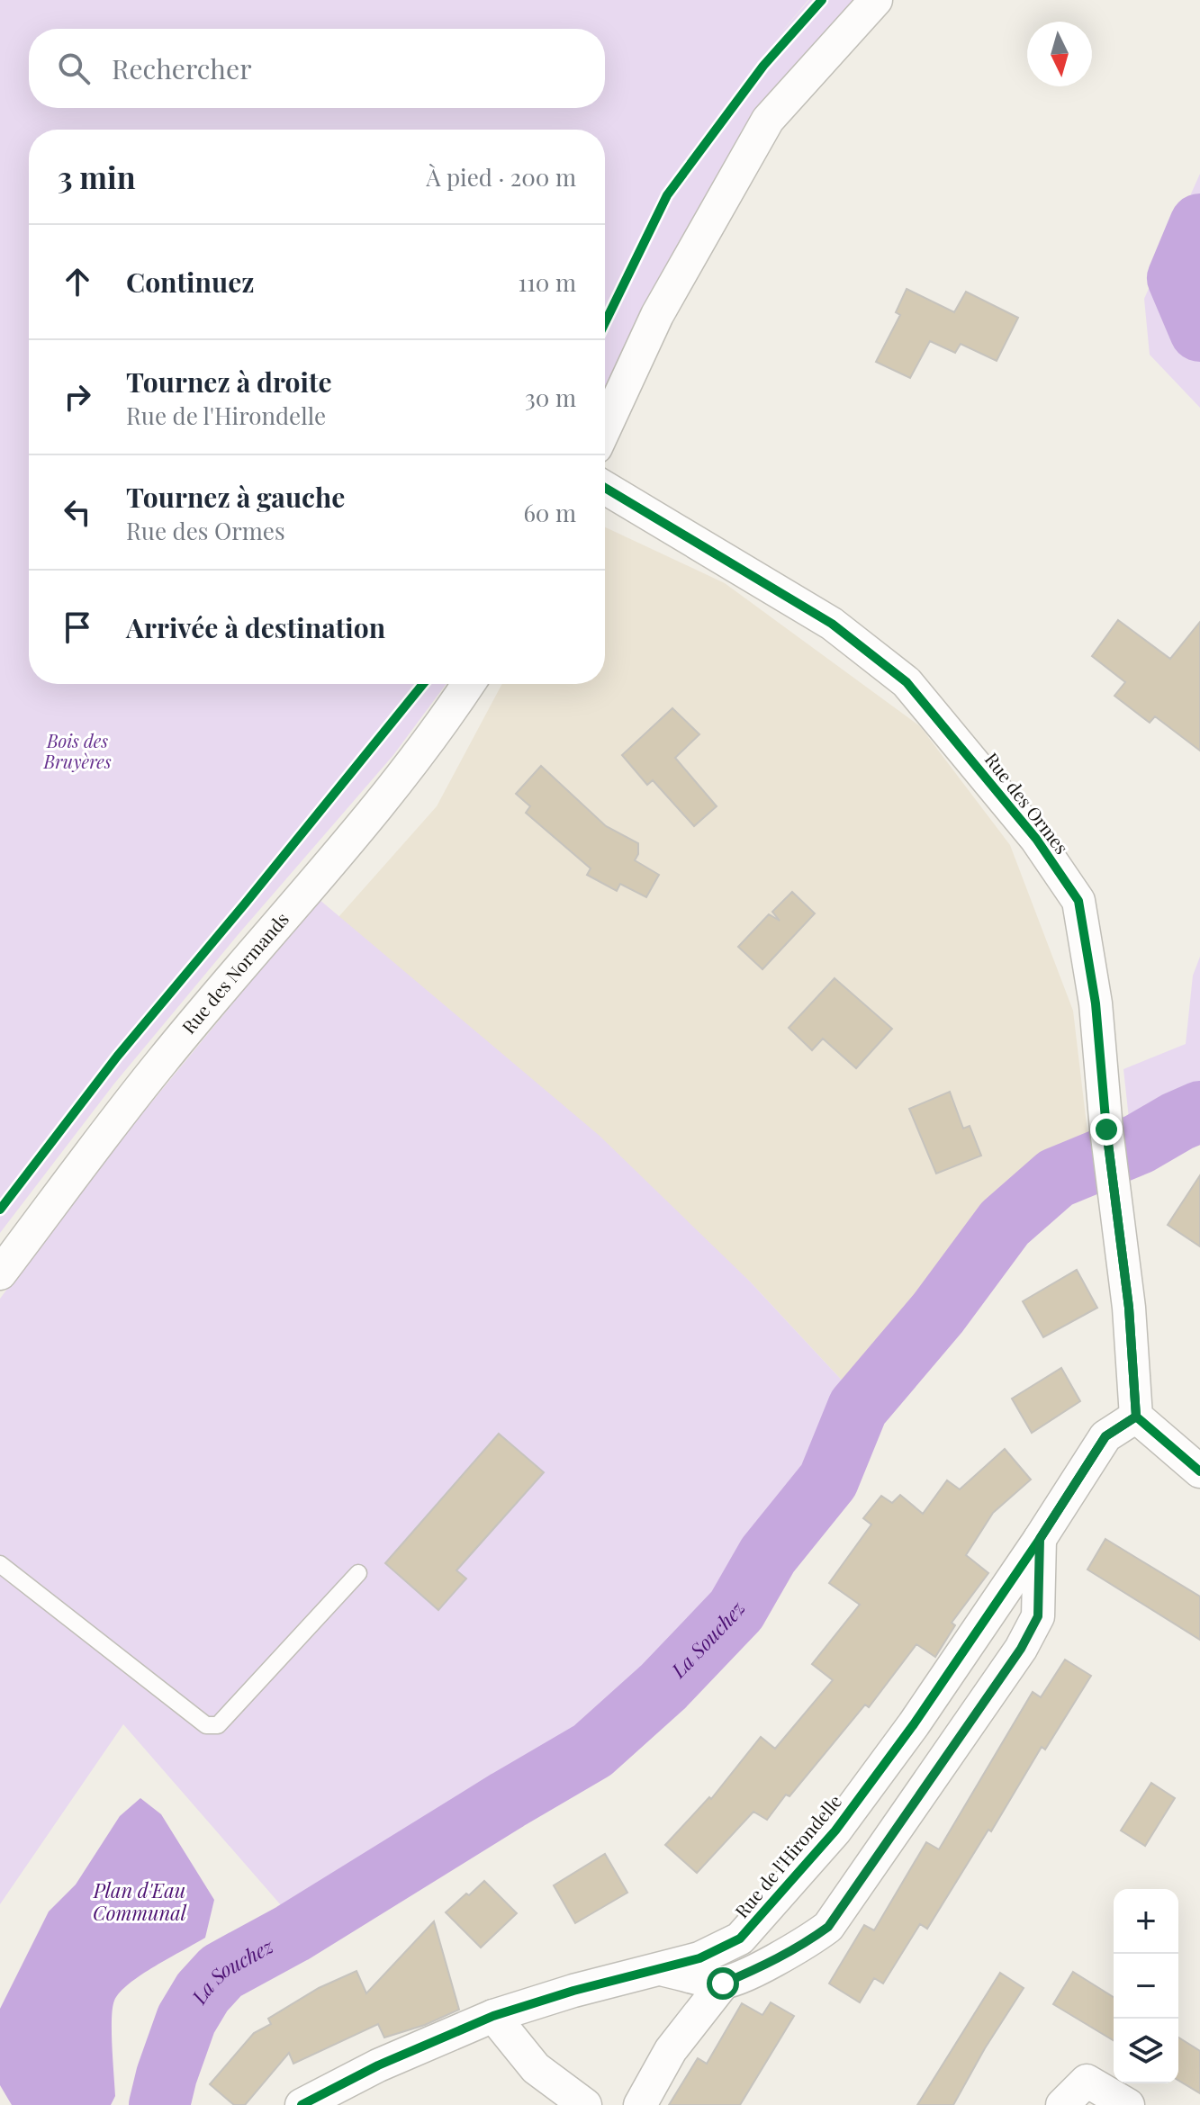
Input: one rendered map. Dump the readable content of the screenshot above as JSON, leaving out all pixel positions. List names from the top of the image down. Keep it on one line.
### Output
{"streets":{"street":["Rue des Ormes","Rue des Normands","Rue de l'Hirondelle"]},"crossings":[["Rue des Ormes","Rue de l'Hirondelle"]],"water":["La Souchez","Plan d'Eau Communal"],"parks":["Bois des Bruyères"],"north":"bottom","page":{"search":"Rechercher","heading":["3 min","À pied · 200 m"],"list":[["Continuez","110 m"],["Tournez à droite","Rue de l'Hirondelle","30 m"],["Tournez à gauche","Rue des Ormes","60 m"],"Arrivée à destination"],"map_buttons":["+","−"]}}
